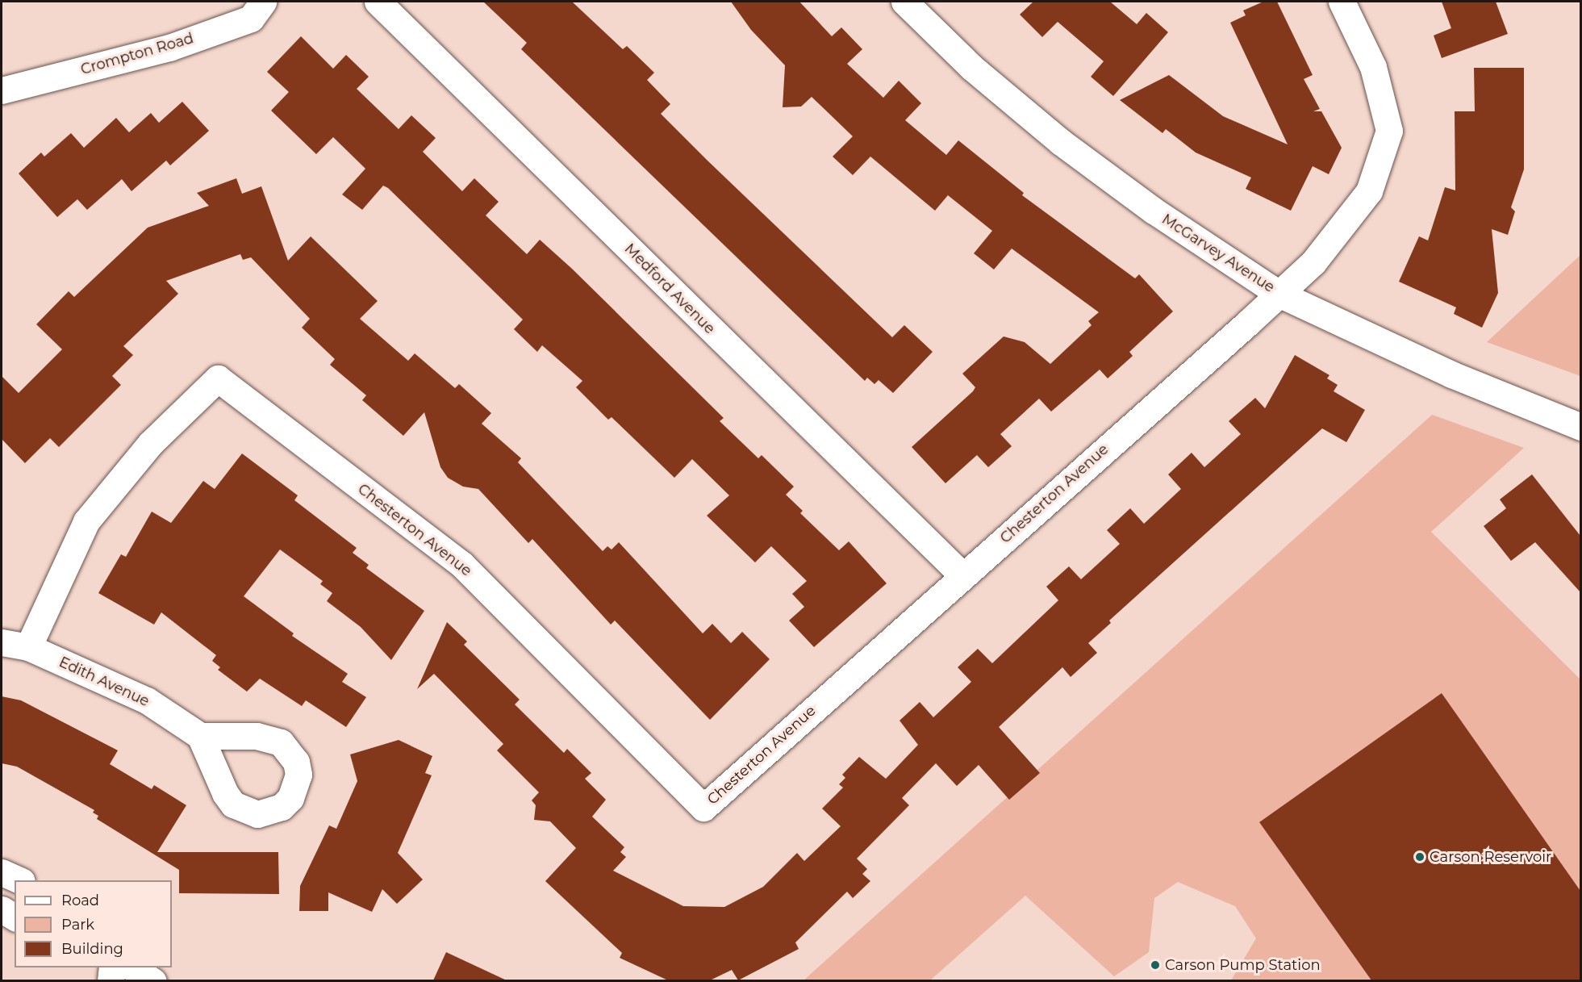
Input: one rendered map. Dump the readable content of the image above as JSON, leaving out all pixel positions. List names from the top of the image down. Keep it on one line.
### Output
{"streets":{"street":["Crompton Road","McGarvey Avenue","Medford Avenue","Chesterton Avenue","Edith Avenue"]},"crossings":[["McGarvey Avenue","Chesterton Avenue"],["Medford Avenue","Chesterton Avenue"],["Chesterton Avenue","Edith Avenue"]],"places":["Carson Reservoir","Carson Pump Station"],"legend":["Road","Park","Building"]}
